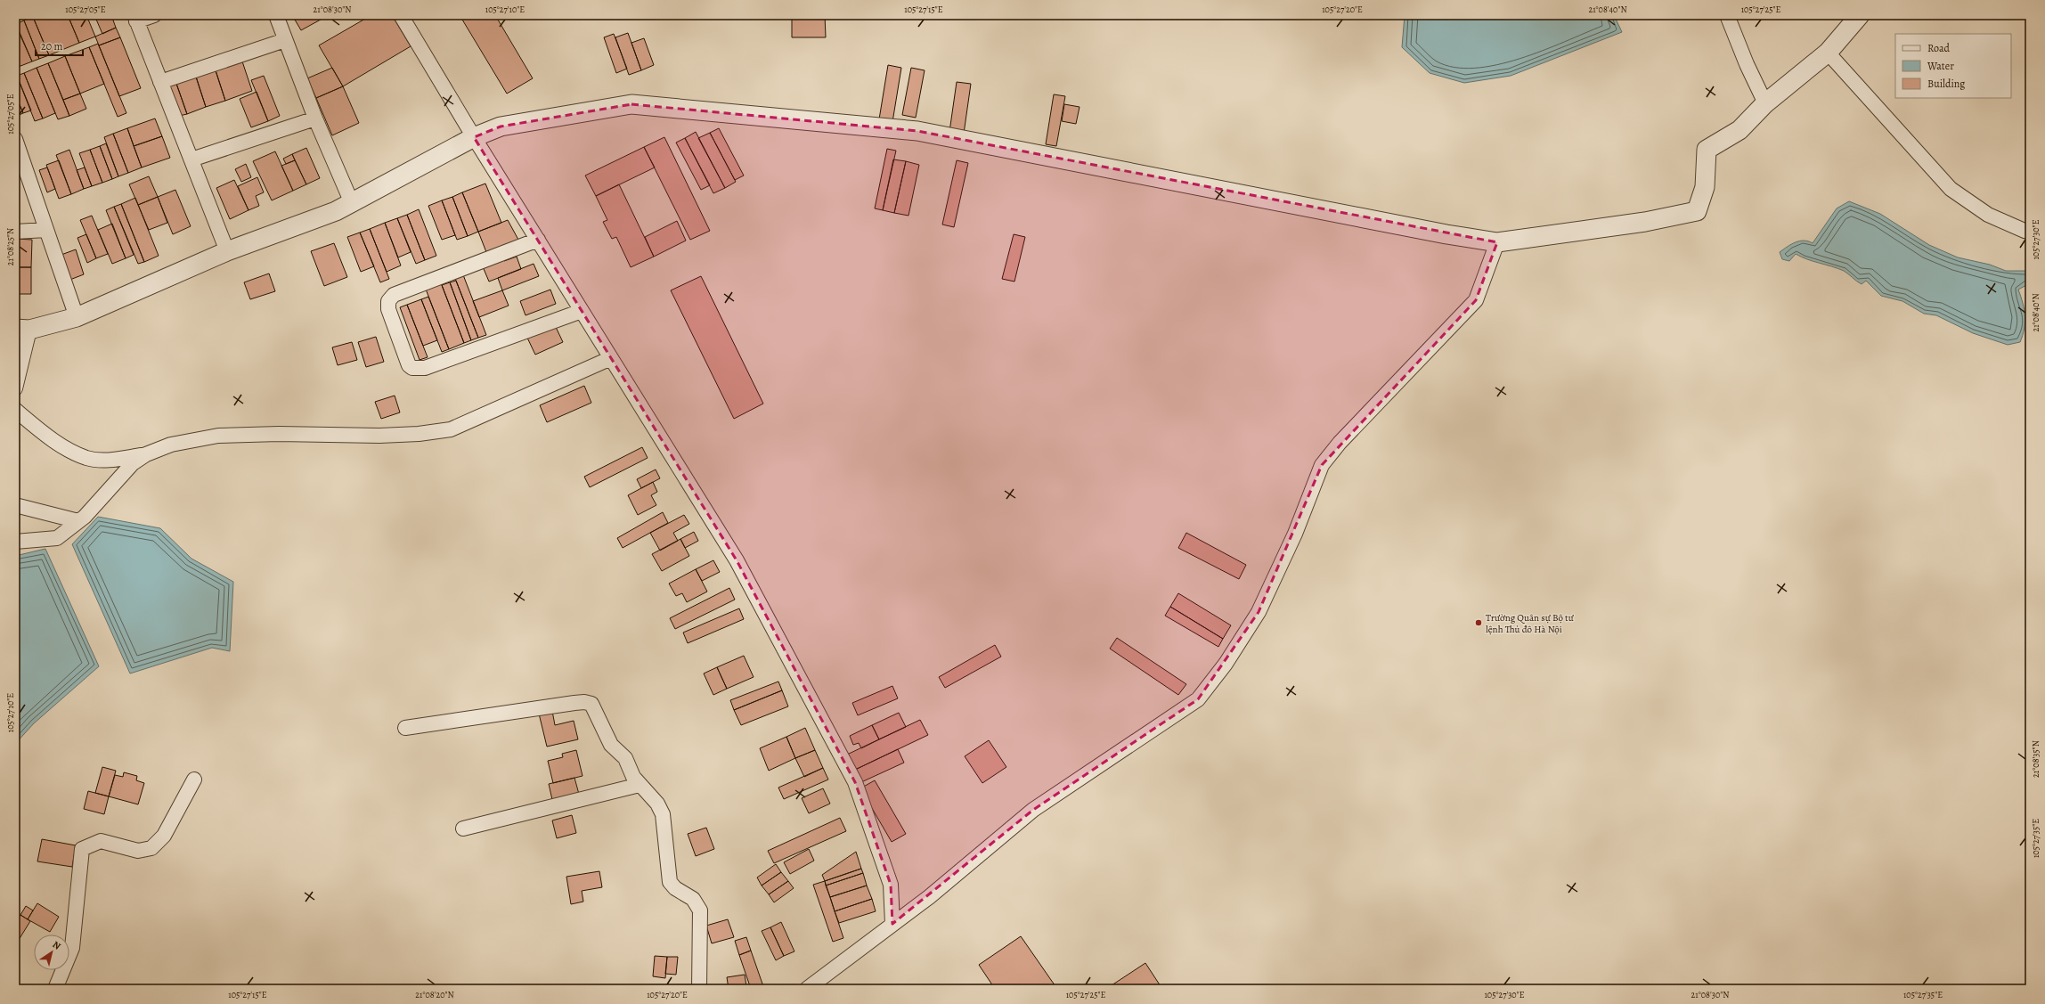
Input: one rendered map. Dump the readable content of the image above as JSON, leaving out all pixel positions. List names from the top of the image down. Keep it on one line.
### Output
{"places":["Trường Quân sự Bộ tư lệnh Thủ đô Hà Nội"],"legend":["Road","Water","Building"],"scale_bar":"20 m","north":"top right","coordinates":["105°27'05\"E","21°08'30\"N","105°27'10\"E","105°27'15\"E","105°27'20\"E","21°08'40\"N","105°27'25\"E","105°27'30\"E","21°08'25\"N","21°08'35\"N","105°27'35\"E","21°08'20\"N"]}
